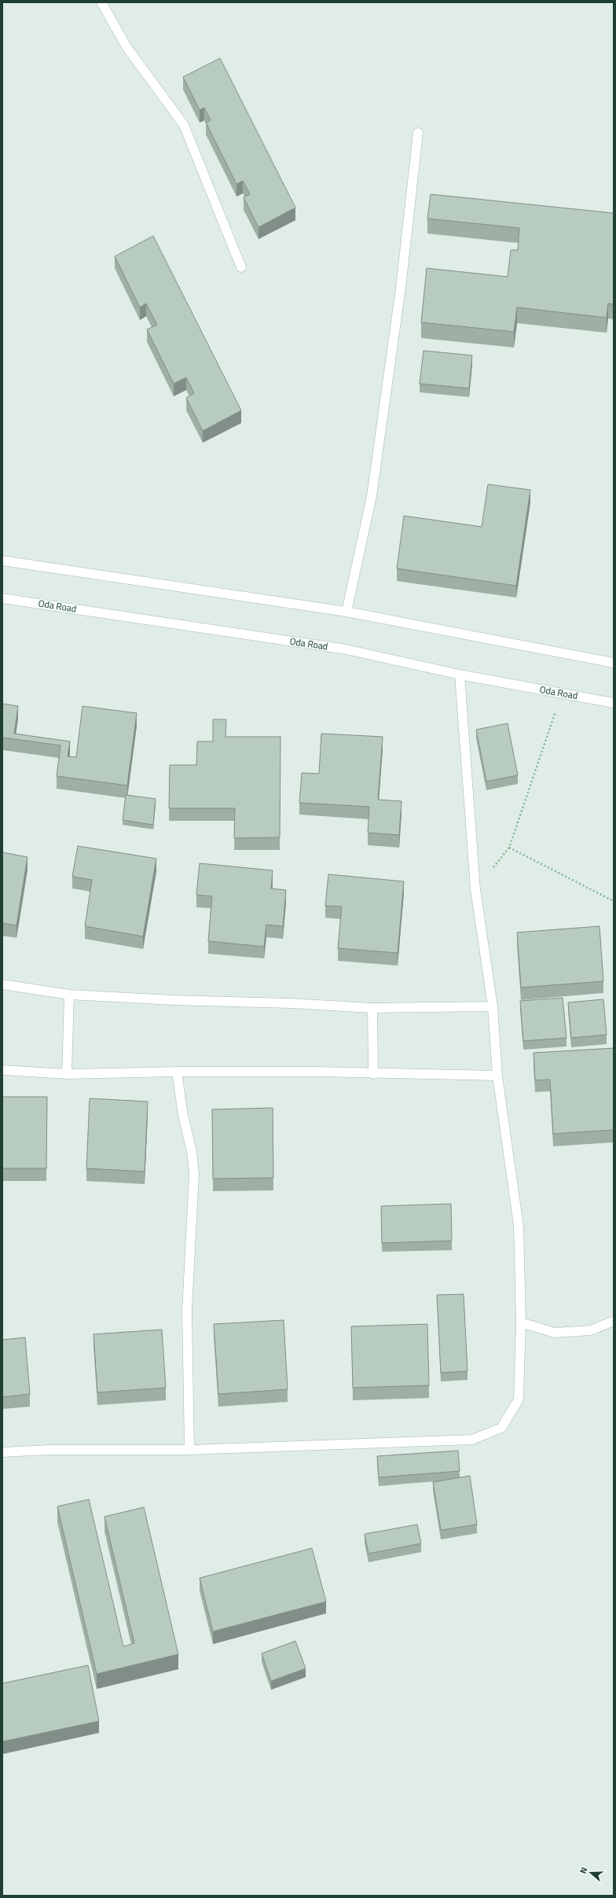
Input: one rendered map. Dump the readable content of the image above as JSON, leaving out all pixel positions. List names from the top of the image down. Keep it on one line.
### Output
{"streets":{"street":["Oda Road"]},"north":"left"}
